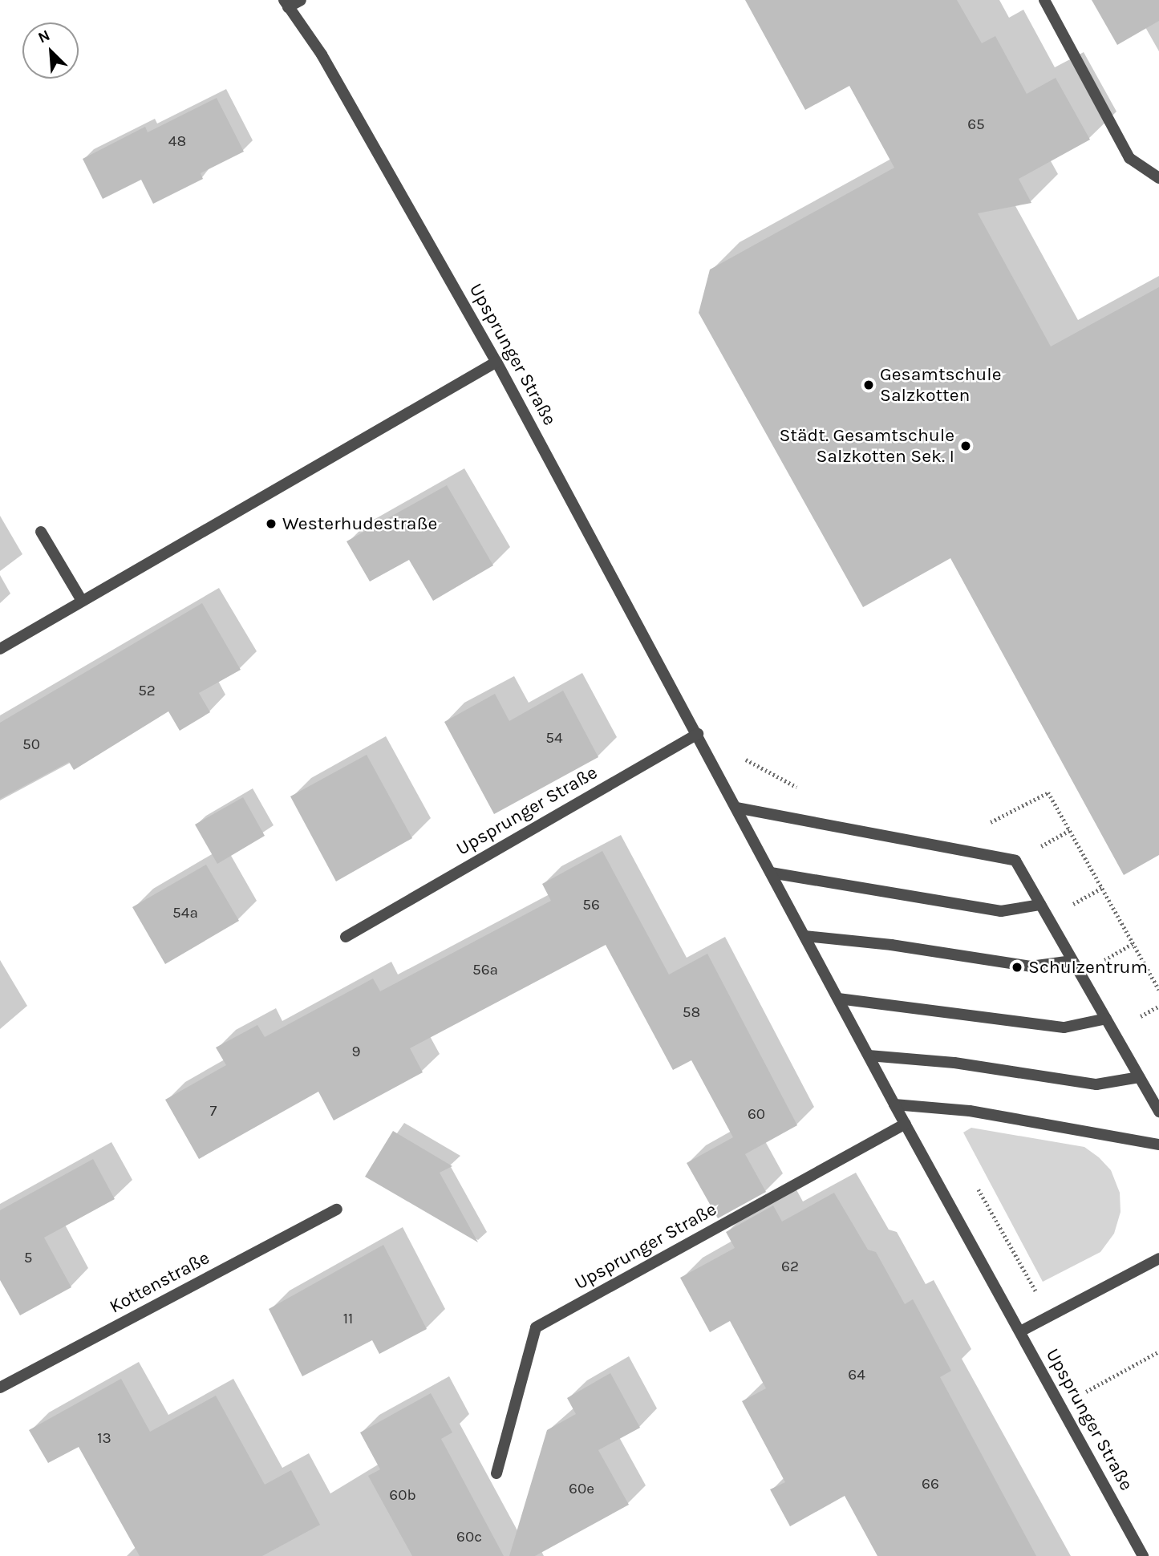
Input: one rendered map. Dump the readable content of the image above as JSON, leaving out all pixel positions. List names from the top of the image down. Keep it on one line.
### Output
{"streets":{"street":["Upsprunger Straße","Kottenstraße"]},"places":["Gesamtschule Salzkotten","Städt. Gesamtschule Salzkotten Sek. I","Westerhudestraße","Schulzentrum"],"house_numbers":["65","48","52","54","50","56","54a","56a","58","9","7","60","5","62","11","64","13","66","60e","60b","60c"],"north":"top left"}
